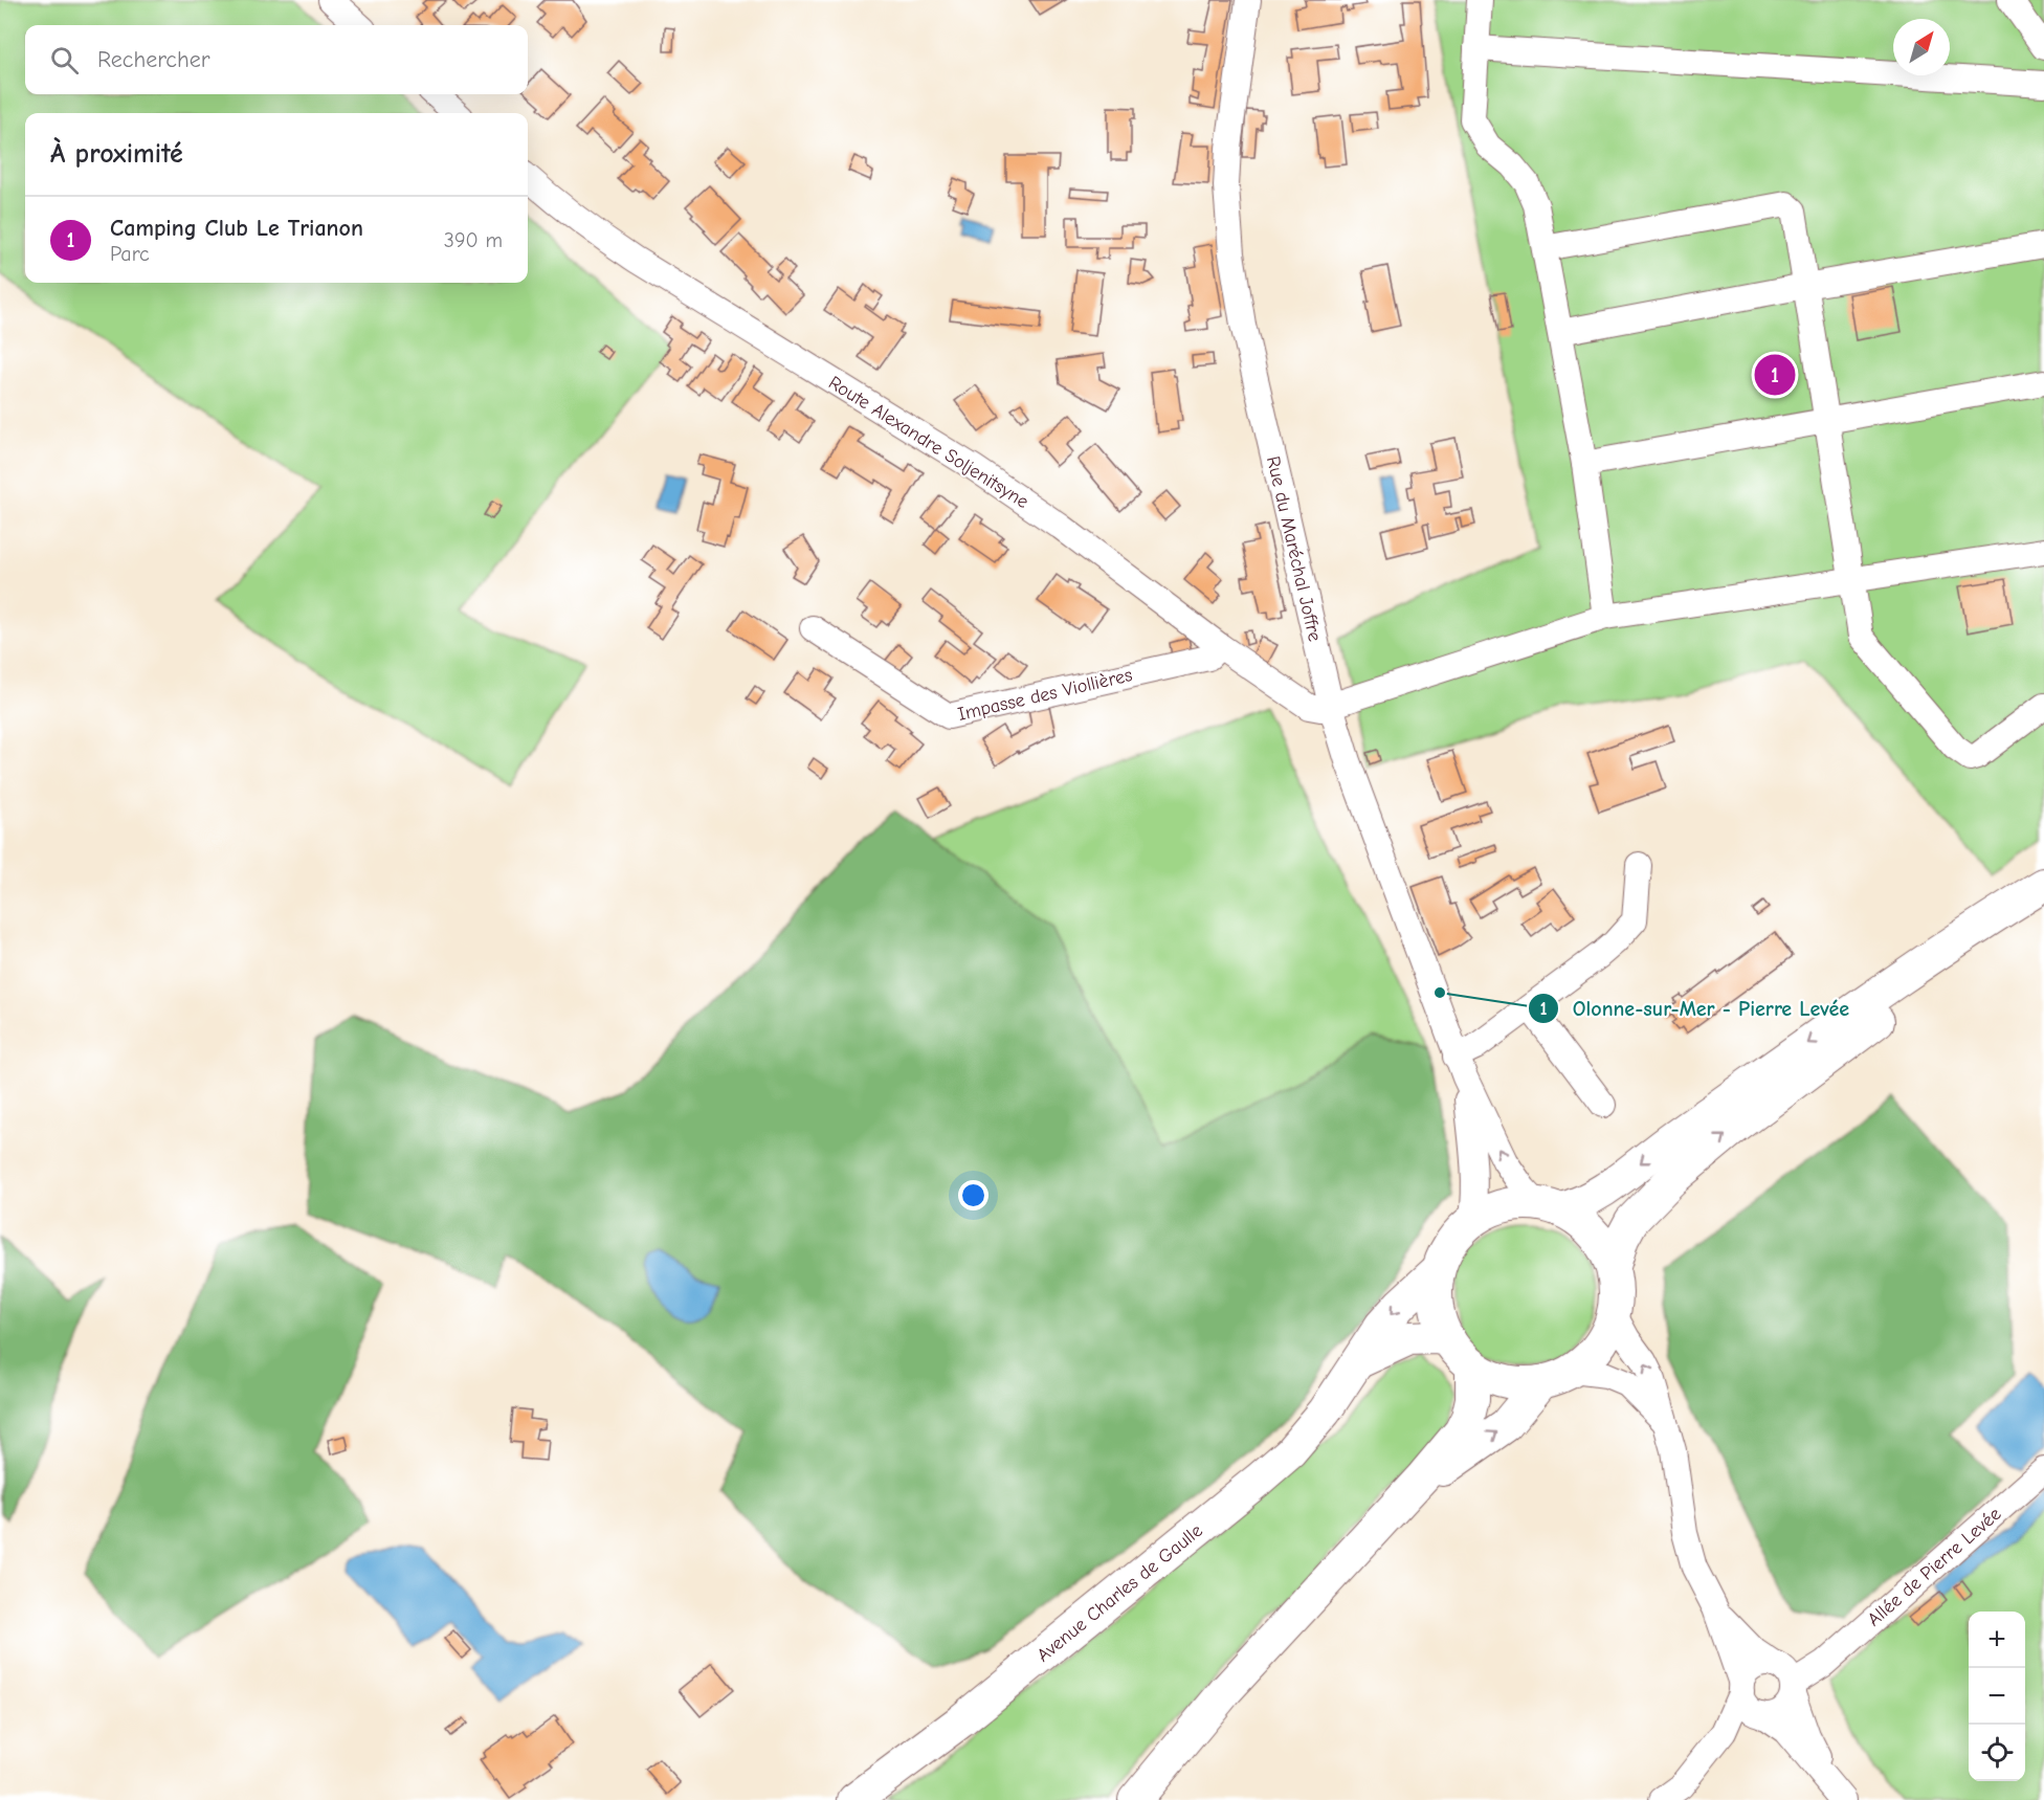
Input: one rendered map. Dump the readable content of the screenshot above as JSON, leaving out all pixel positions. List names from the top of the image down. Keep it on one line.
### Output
{"streets":{"main road":["Avenue Charles de Gaulle"],"street":["Route Alexandre Soljenitsyne","Rue du Maréchal Joffre","Impasse des Viollières","Allée de Pierre Levée"]},"crossings":[["Route Alexandre Soljenitsyne","Rue du Maréchal Joffre"],["Route Alexandre Soljenitsyne","Impasse des Viollières"],["Rue du Maréchal Joffre","Avenue Charles de Gaulle"]],"places":["Olonne-sur-Mer - Pierre Levée"],"north":"top right","page":{"search":"Rechercher","heading":"À proximité","list":[{"mark":"1","name":"Camping Club Le Trianon","note":"Parc","value":"390 m"}],"pins":"1","map_buttons":["+","−"]}}
